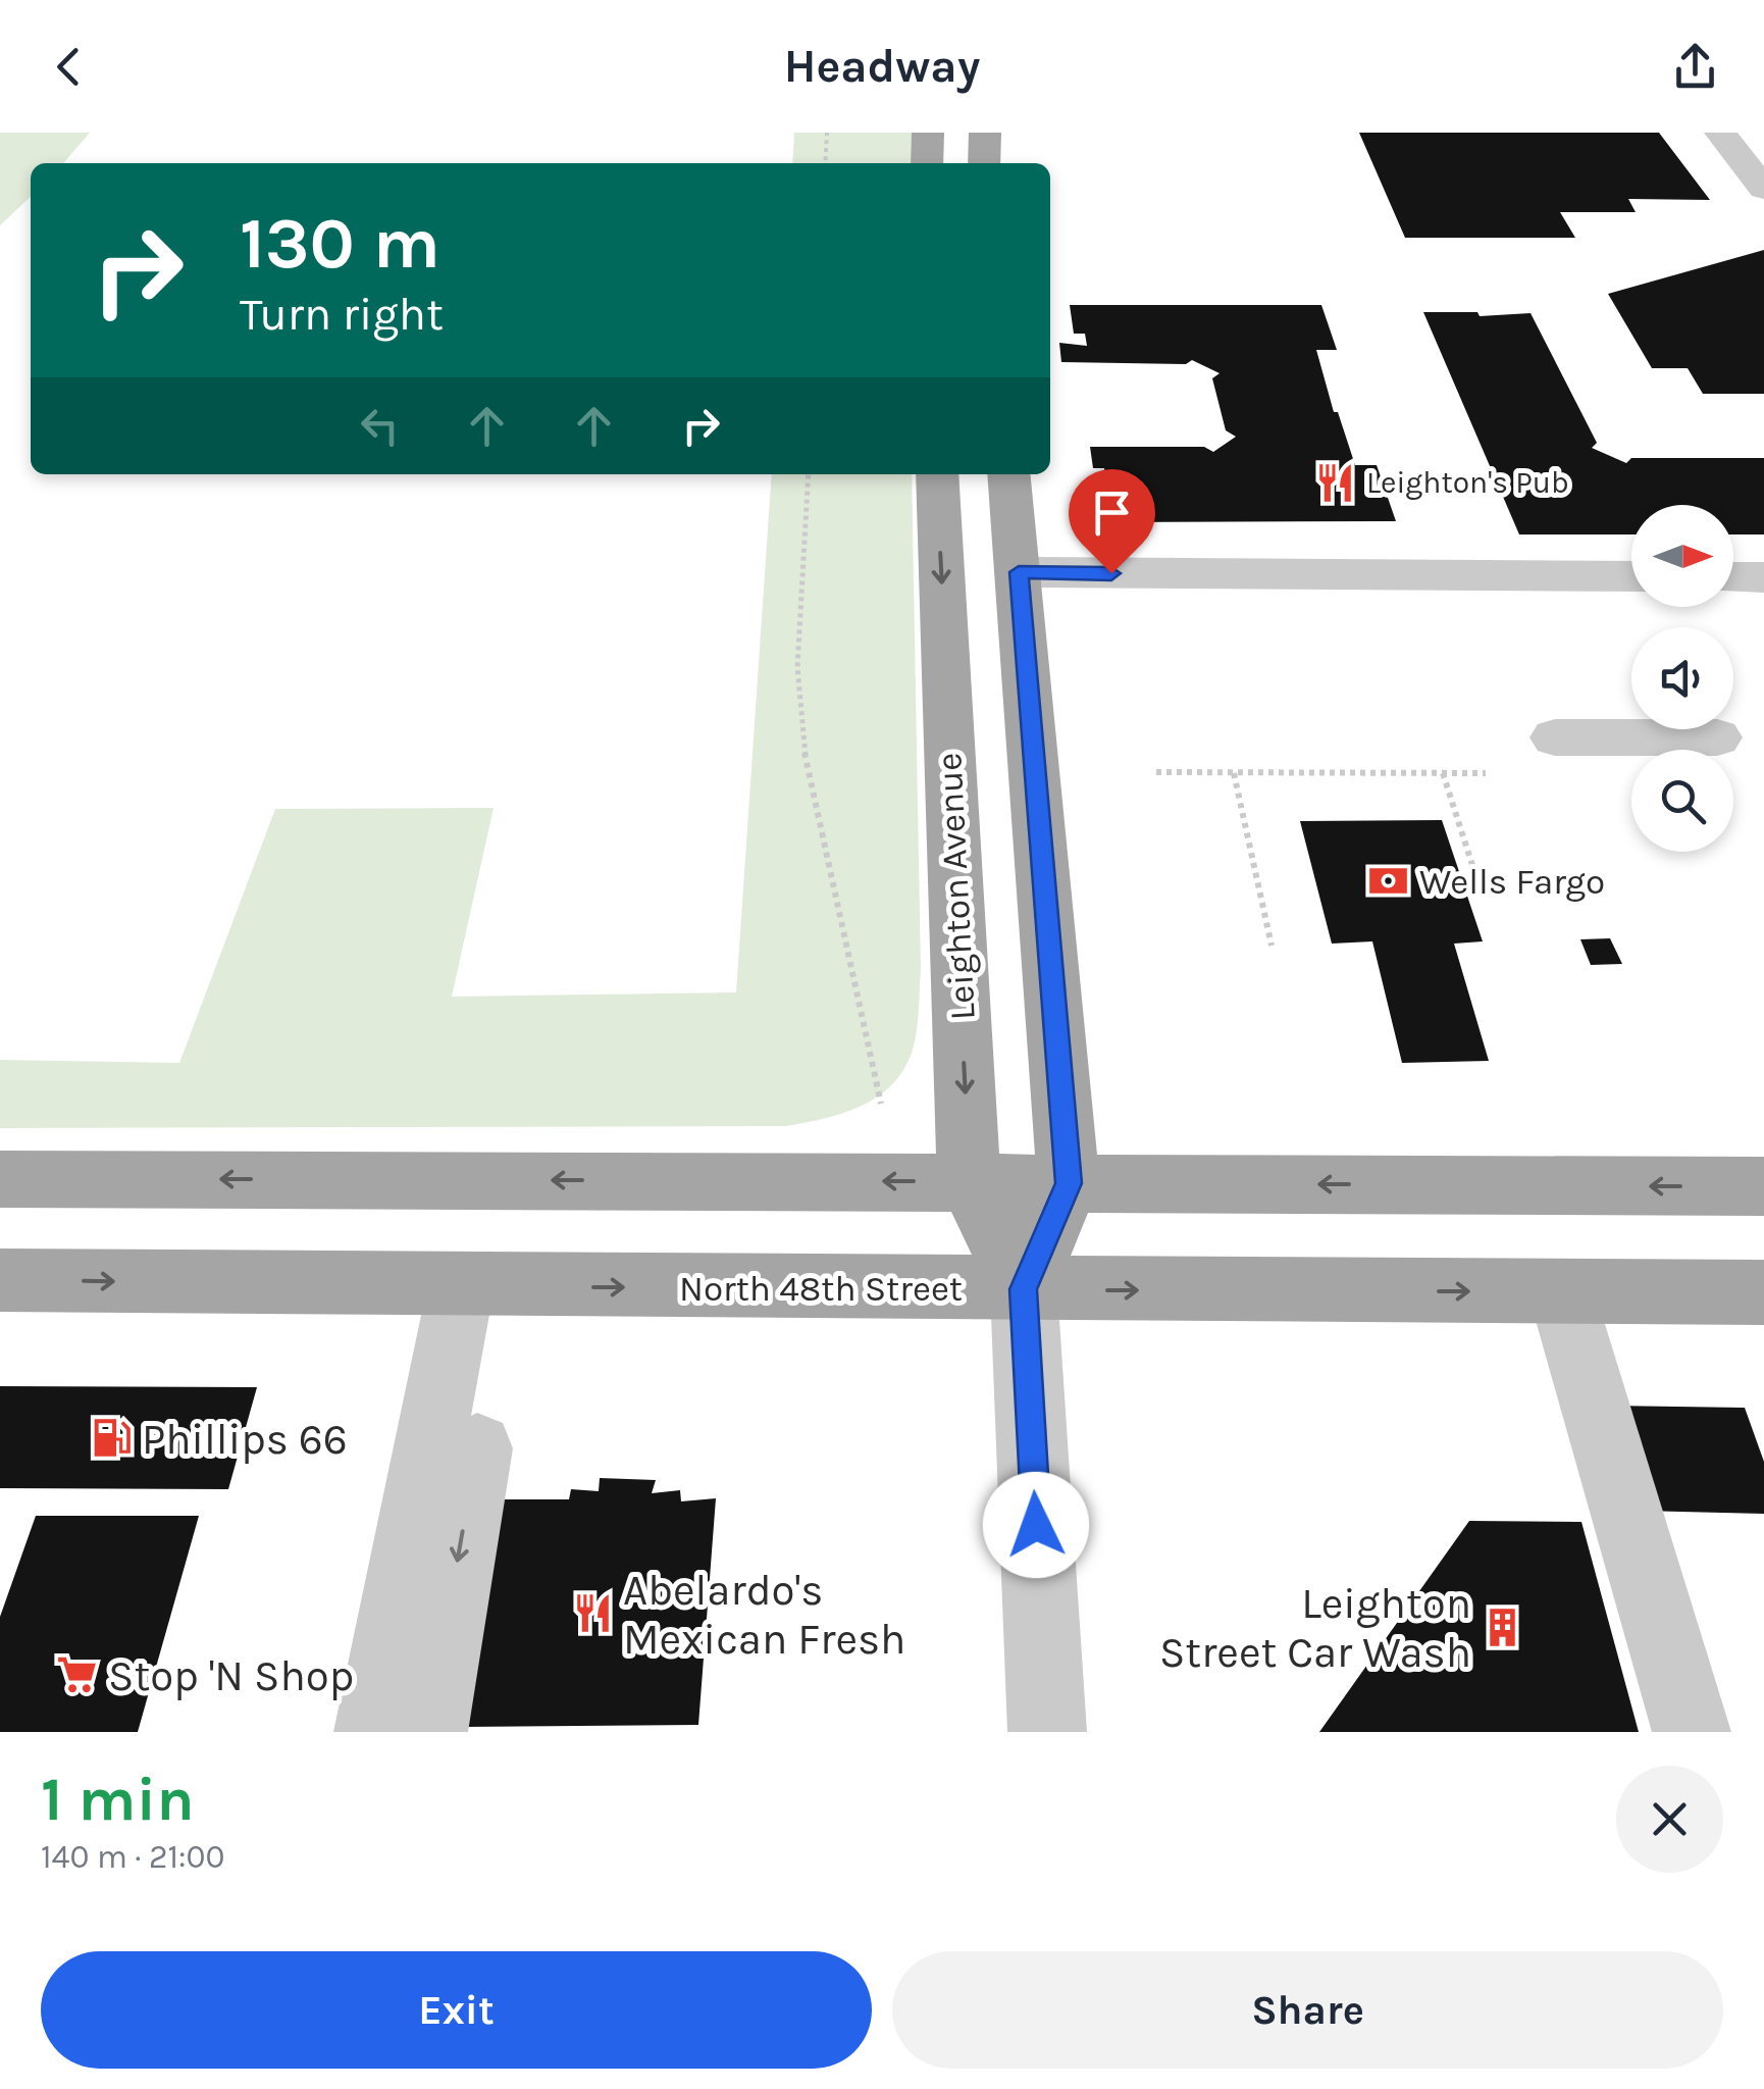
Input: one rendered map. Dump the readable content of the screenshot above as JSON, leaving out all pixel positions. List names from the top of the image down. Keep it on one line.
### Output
{"streets":{"main road":["Leighton Avenue","North 48th Street"]},"crossings":[["Leighton Avenue","North 48th Street"]],"places":{"restaurant":["Leighton's Pub","Abelardo's Mexican Fresh"],"bank":["Wells Fargo"],"fuel station":["Phillips 66"],"building":["Leighton Street Car Wash"],"supermarket":["Stop 'N Shop"]},"north":"right","page":{"header":"Headway","turn":["130 m","Turn right"],"heading":["1 min","140 m · 21:00"],"buttons":["Exit","Share"]}}
